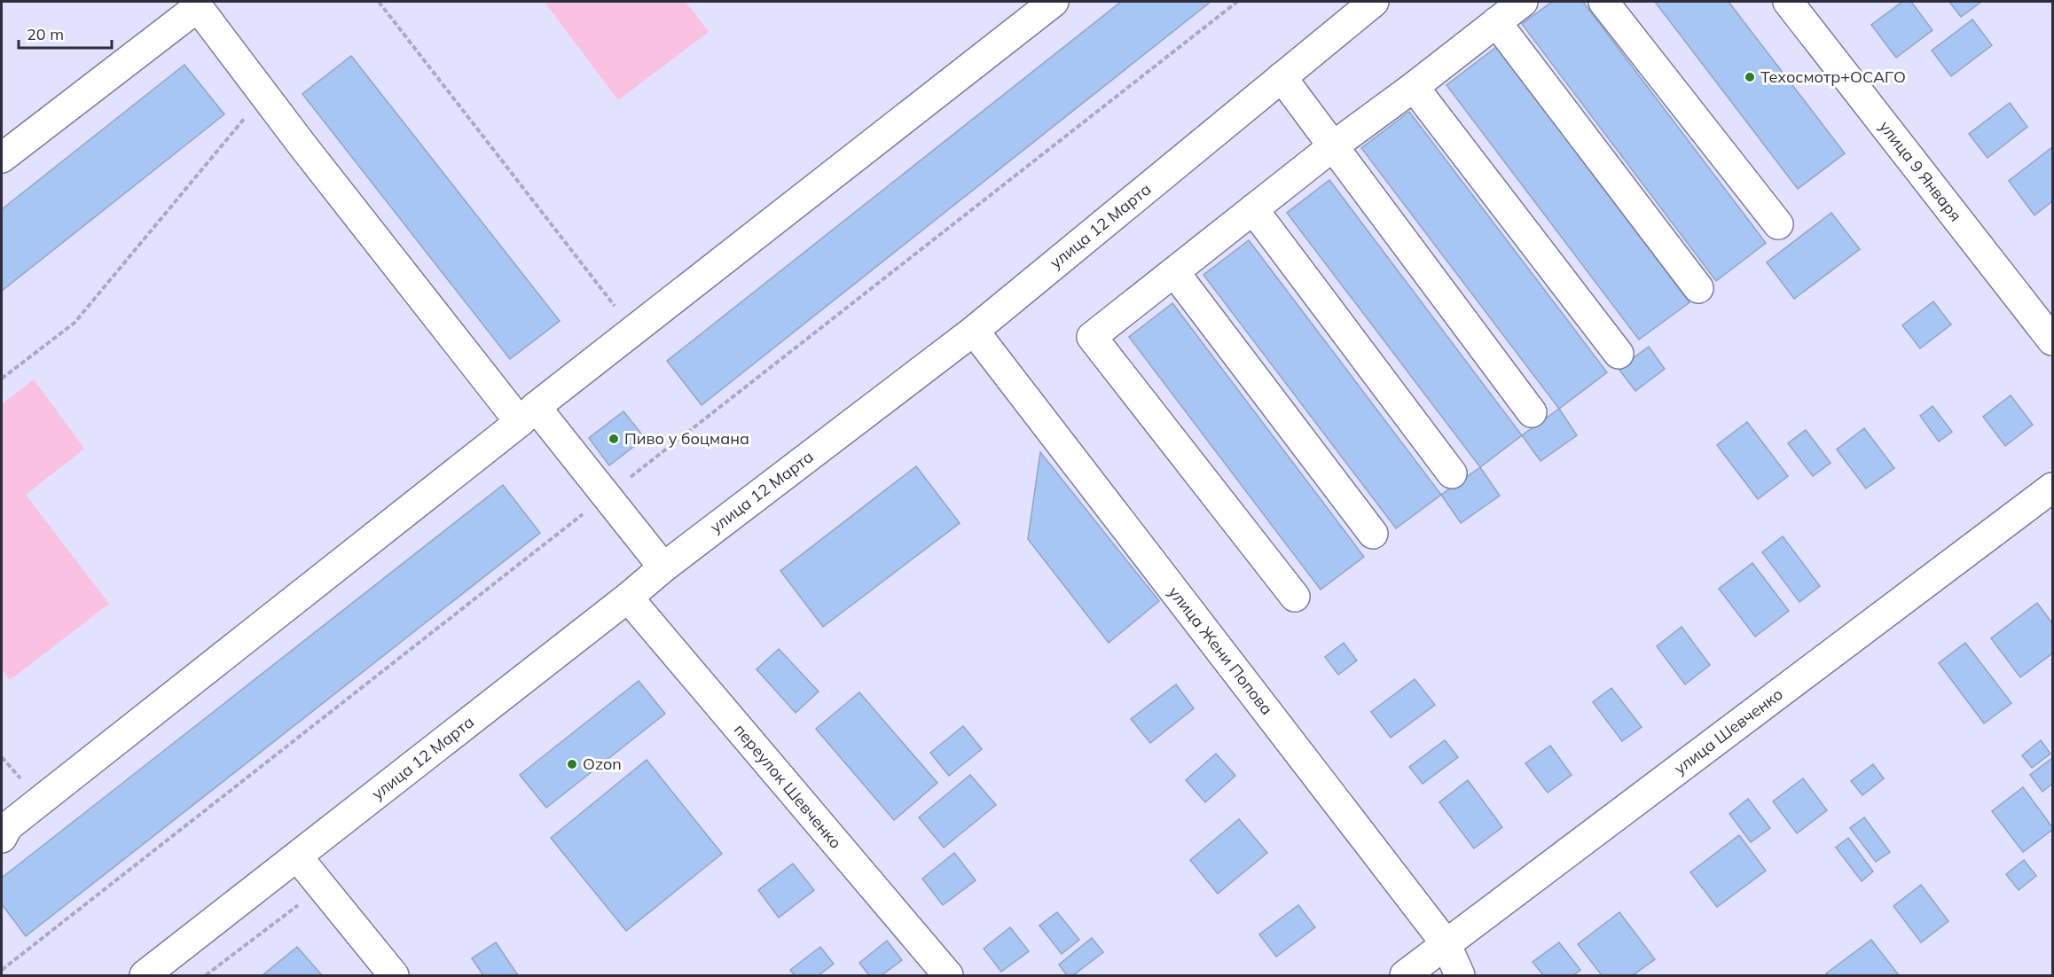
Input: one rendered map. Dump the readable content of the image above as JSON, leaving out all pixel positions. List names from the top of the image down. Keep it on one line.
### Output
{"streets":{"street":["улица 9 Января","улица 12 Марта","улица Жени Попова","улица Шевченко","переулок Шевченко"]},"crossings":[["улица 12 Марта","улица Жени Попова"],["улица 12 Марта","переулок Шевченко"],["улица Жени Попова","улица Шевченко"]],"places":["Техосмотр+ОСАГО","Пиво у боцмана","Ozon"],"scale_bar":"20 m"}
